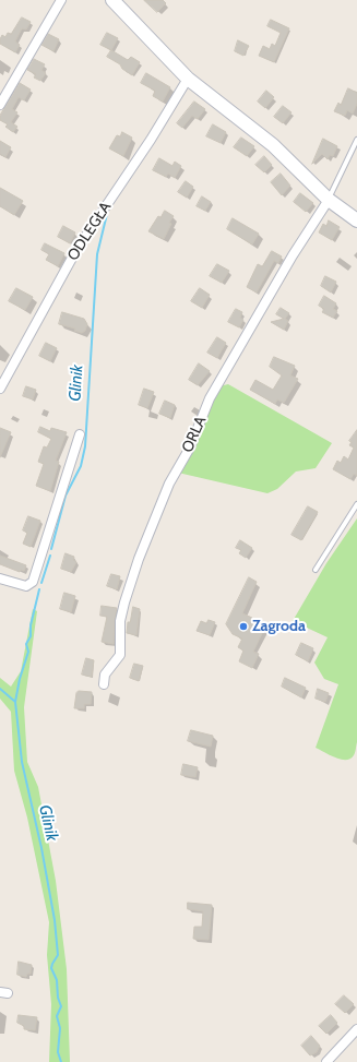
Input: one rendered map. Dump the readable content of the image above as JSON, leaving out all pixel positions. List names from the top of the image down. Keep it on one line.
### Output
{"streets":{"street":["ODLEGŁA","ORLA"]},"water":["Glinik"],"places":["Zagroda"]}
